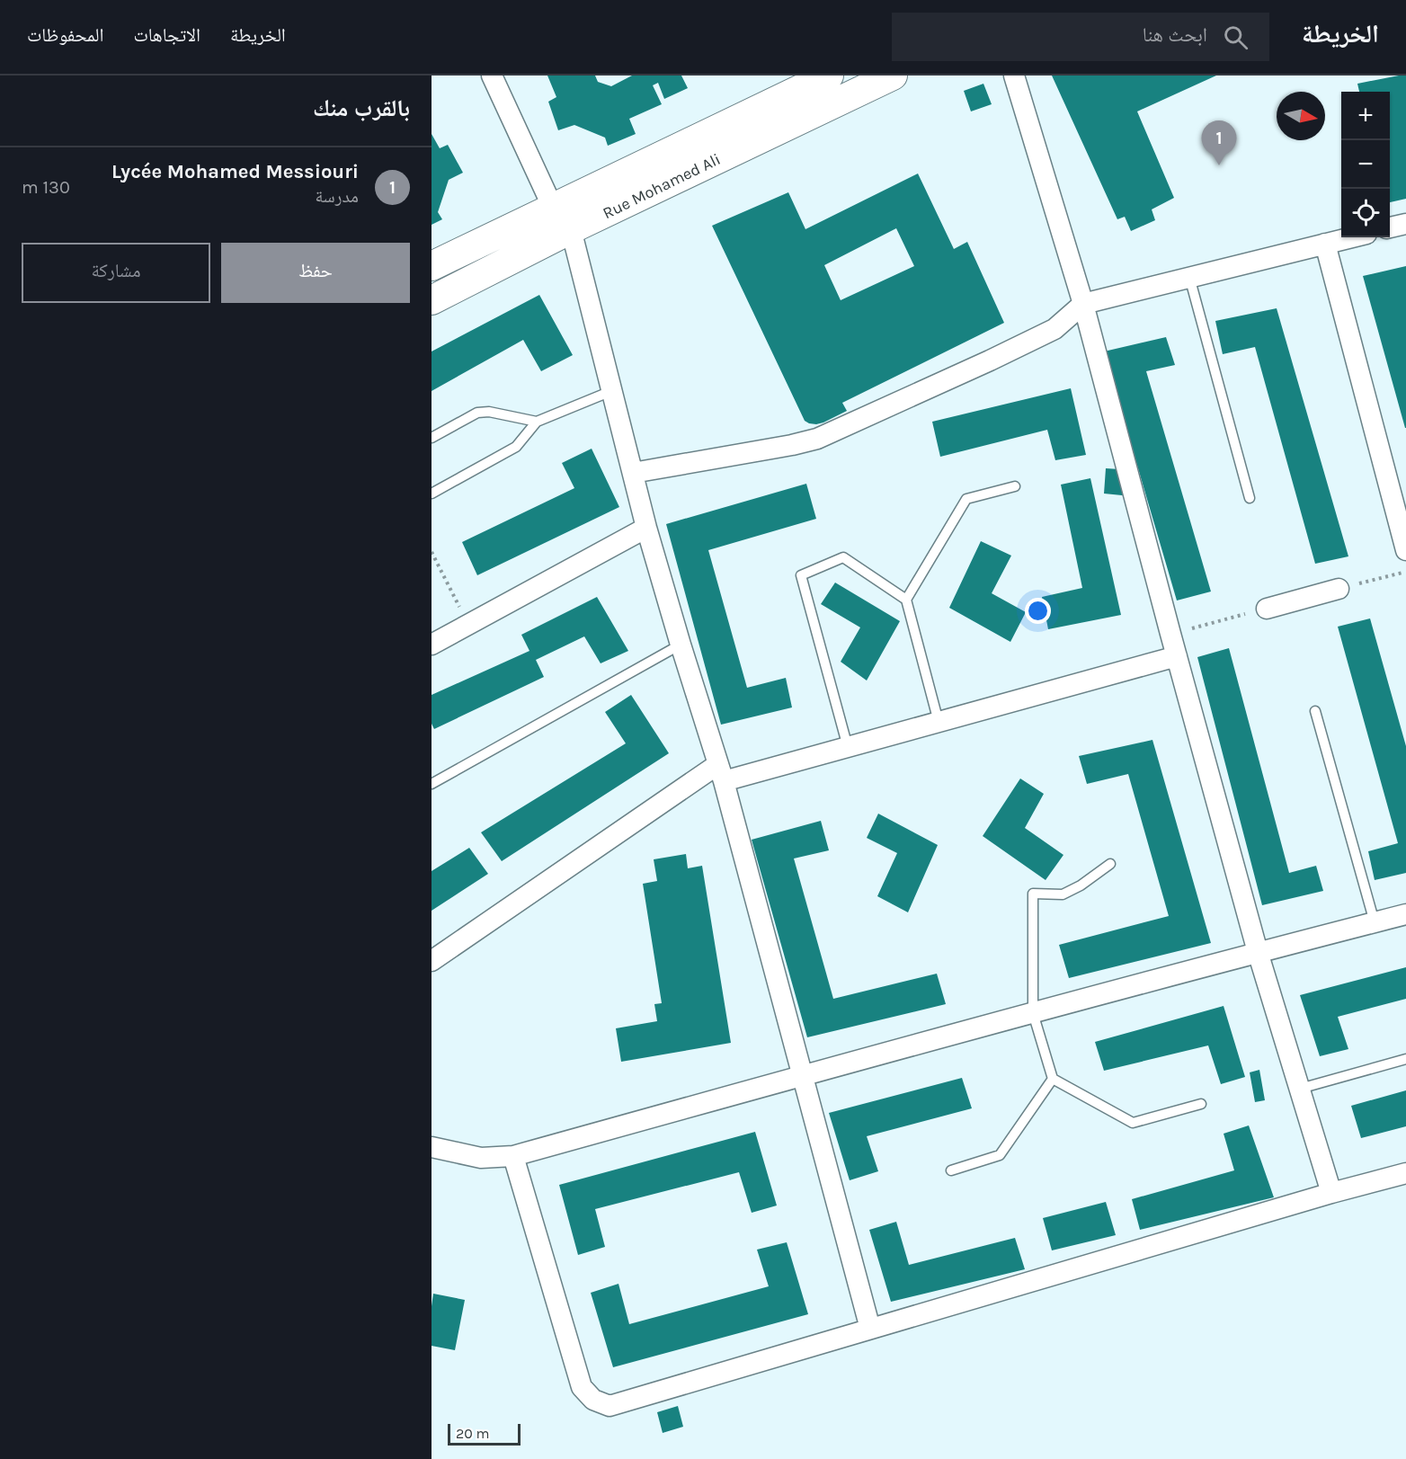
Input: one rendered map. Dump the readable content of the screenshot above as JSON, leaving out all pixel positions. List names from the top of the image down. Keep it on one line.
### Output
{"streets":{"street":["Rue Mohamed Ali"]},"scale_bar":"20 m","north":"right","page":{"header":"الخريطة","search":"ابحث هنا","nav":["الخريطة","الاتجاهات","المحفوظات"],"heading":"بالقرب منك","map_buttons":["+","−"],"pins":"1","list":[{"mark":"1","name":"Lycée Mohamed Messiouri","note":"مدرسة","value":"130 m"}],"buttons":["حفظ","مشاركة"],"scale":"20 m"}}
